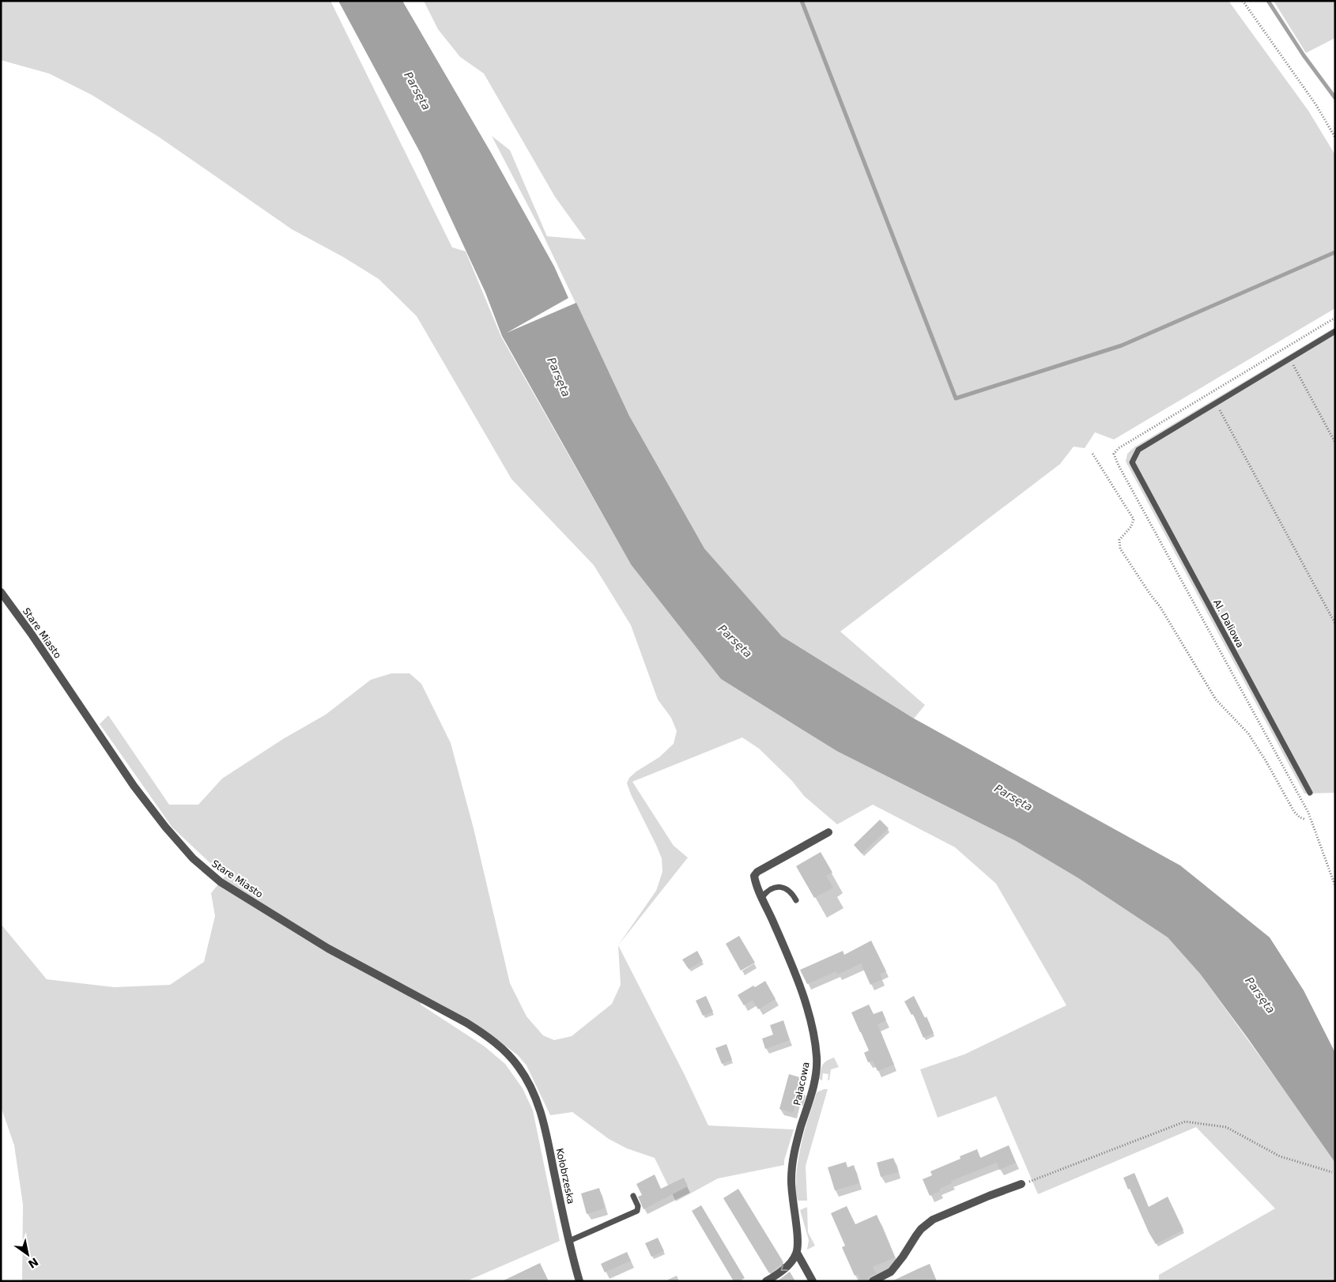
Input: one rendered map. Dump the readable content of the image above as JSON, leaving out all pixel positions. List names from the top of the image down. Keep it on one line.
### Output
{"streets":{"street":["Stare Miasto","Pałacowa","Kołobrzeska"],"lane":["Al. Daliowa"]},"crossings":[["Stare Miasto","Kołobrzeska"]],"water":["Parsęta"],"north":"bottom right"}
